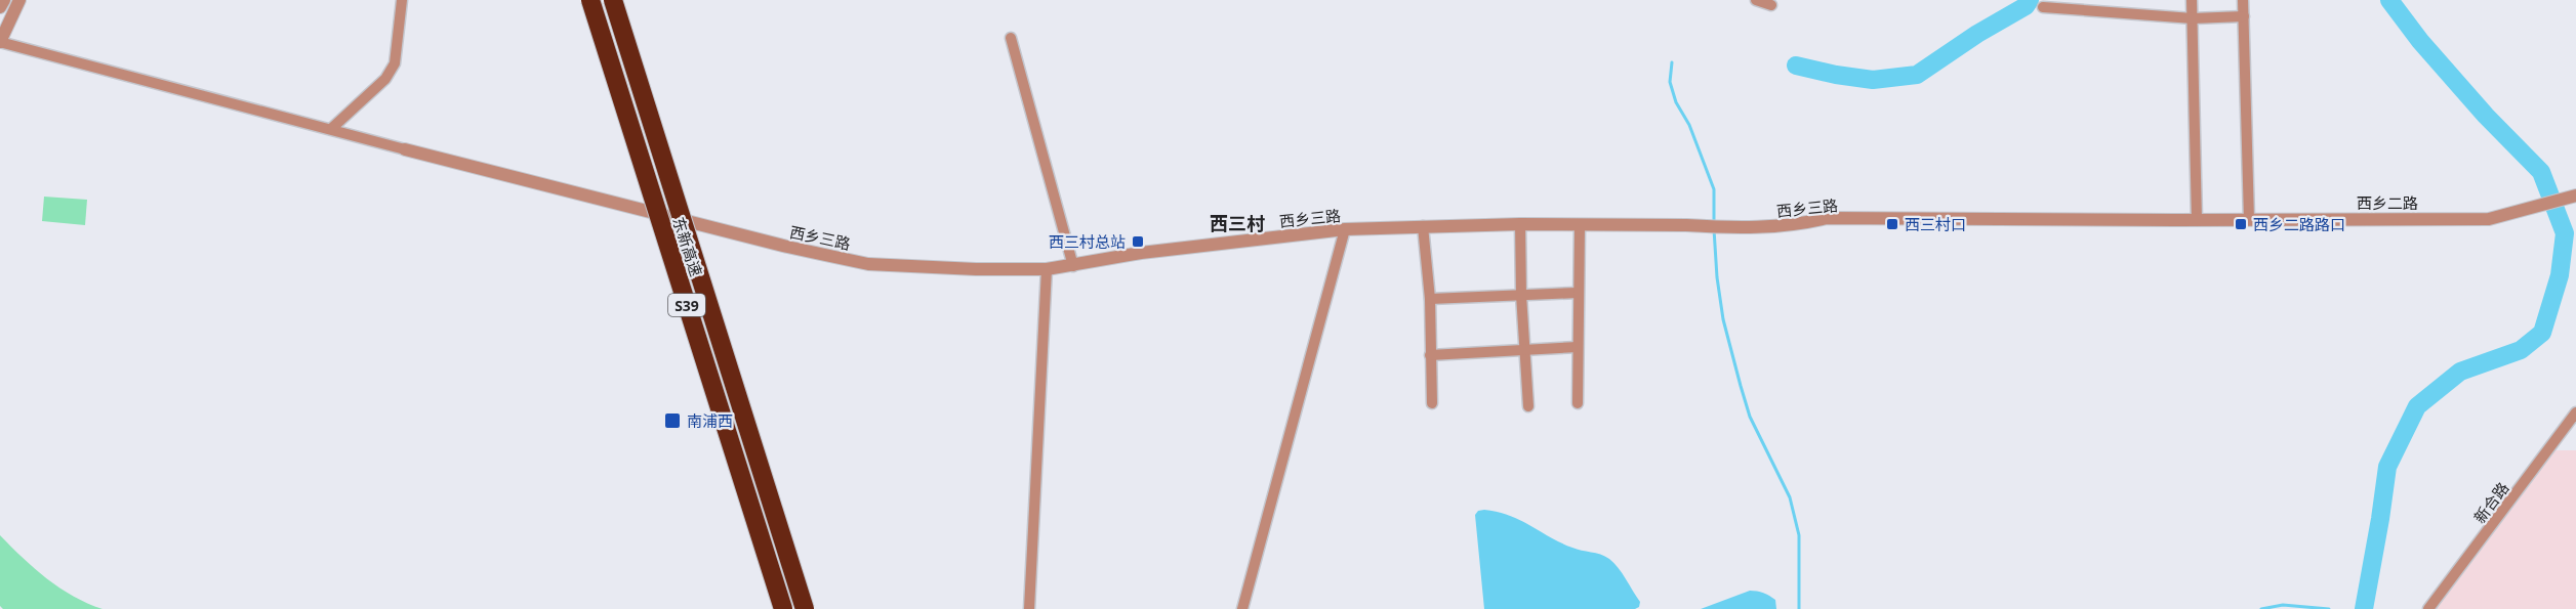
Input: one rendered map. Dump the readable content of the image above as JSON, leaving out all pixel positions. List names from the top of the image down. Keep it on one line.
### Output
{"streets":{"highway":["东新高速","S39"],"street":["西乡二路","西乡三路","新合路"]},"crossings":[["西乡二路","西乡三路"]],"districts":["西三村"],"places":{"transit":["西三村口","西乡二路路口","西三村总站","南浦西"]}}
